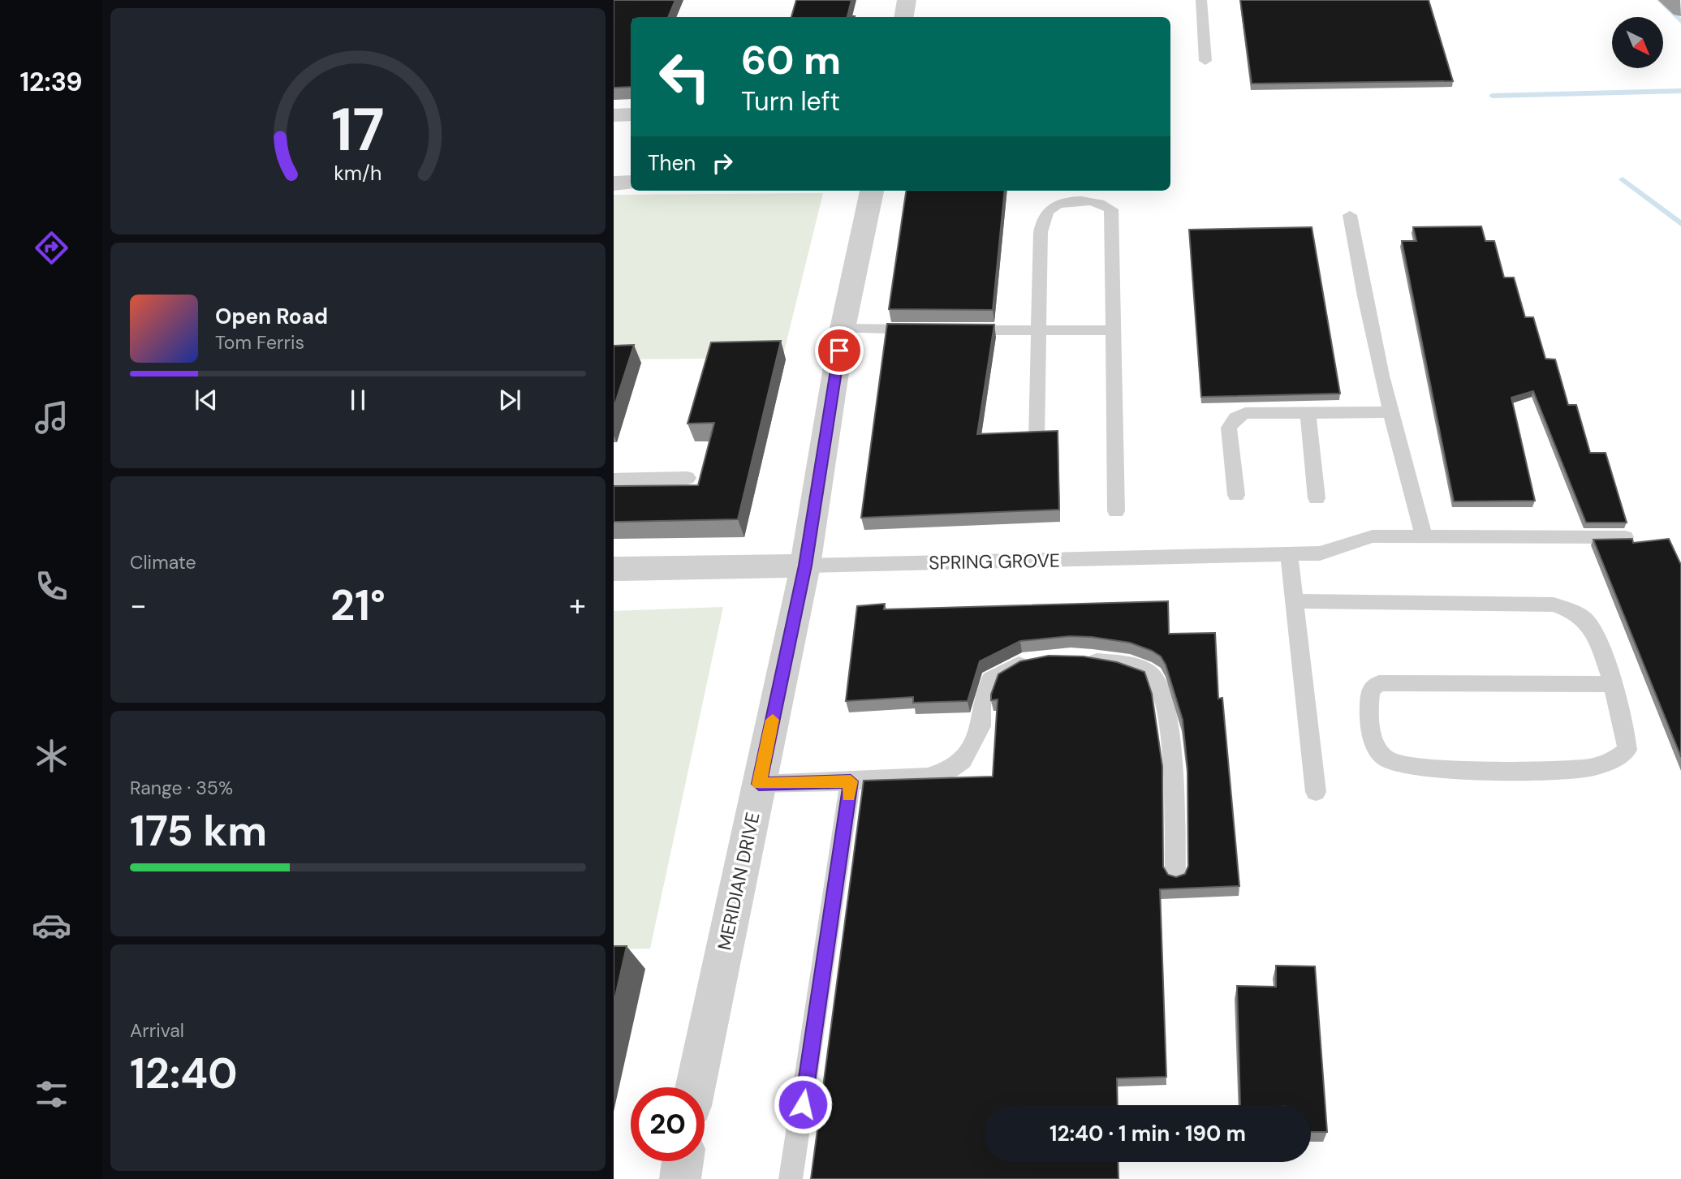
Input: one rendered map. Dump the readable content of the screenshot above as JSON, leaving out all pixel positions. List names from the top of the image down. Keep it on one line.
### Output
{"streets":{"street":["SPRING GROVE","MERIDIAN DRIVE"]},"crossings":[["SPRING GROVE","MERIDIAN DRIVE"]],"north":"bottom right","page":{"tabs":"12:39","turn":["60 m","Turn left"],"then":"Then","song":["Open Road","Tom Ferris"],"tile":["Climate",["Range · 35%","175 km"],["Arrival","12:40"]],"heat":["−","21°","+"],"limit":"20","trip":"12:40 · 1 min · 190 m","gauge":["17","km/h"]}}
